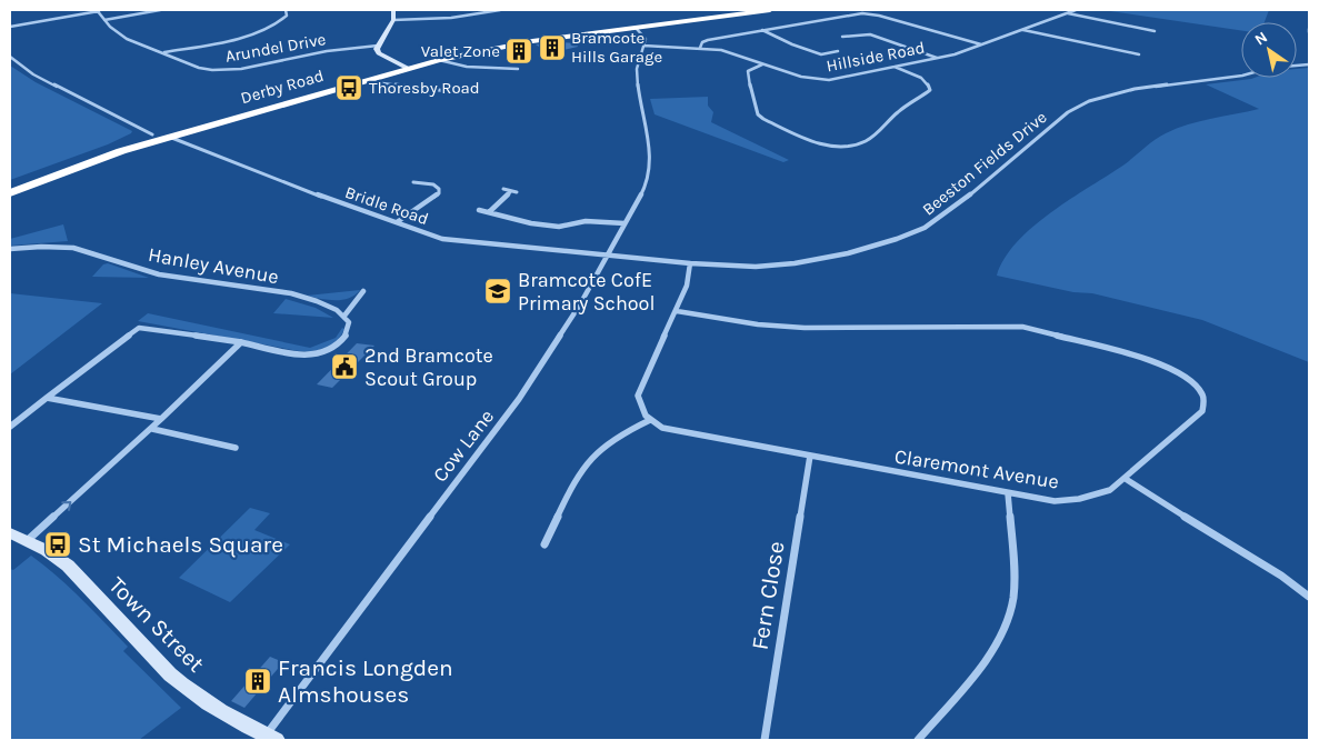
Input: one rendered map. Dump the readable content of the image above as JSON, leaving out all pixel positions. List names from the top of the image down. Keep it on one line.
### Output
{"streets":{"highway":["Derby Road"],"street":["Arundel Drive","Hillside Road","Beeston Fields Drive","Bridle Road","Hanley Avenue","Cow Lane","Claremont Avenue","Fern Close","Town Street"]},"crossings":[["Hillside Road","Cow Lane"],["Derby Road","Bridle Road"],["Beeston Fields Drive","Bridle Road"],["Beeston Fields Drive","Cow Lane"],["Bridle Road","Cow Lane"],["Cow Lane","Town Street"],["Claremont Avenue","Fern Close"]],"places":{"building":["Bramcote Hills Garage","Valet Zone","Francis Longden Almshouses"],"bus stop":["Thoresby Road","St Michaels Square"],"school or university":["Bramcote CofE Primary School"],"public building":["2nd Bramcote Scout Group"]},"north":"top left"}
